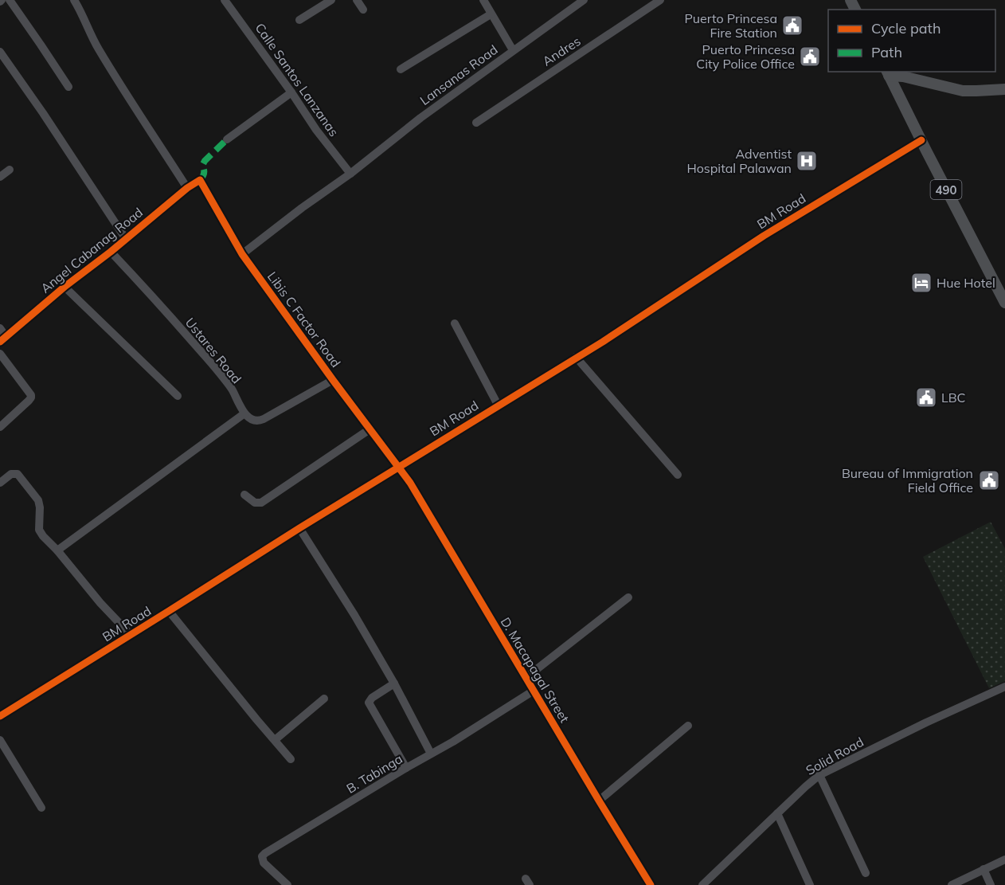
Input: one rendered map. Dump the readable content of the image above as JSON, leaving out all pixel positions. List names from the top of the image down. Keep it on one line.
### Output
{"streets":{"main road":["490"],"street":["Andres","Lansanas Road","Calle Santos Lanzanas","BM Road","Angel Cabanag Road","Libis C Factor Road","Ustares Road","D. Macapagal Street","Solid Road","B. Tabinga"]},"crossings":[["Lansanas Road","Calle Santos Lanzanas"],["Lansanas Road","Libis C Factor Road"],["490","BM Road"],["BM Road","Libis C Factor Road"],["BM Road","D. Macapagal Street"],["Angel Cabanag Road","Libis C Factor Road"],["Angel Cabanag Road","Ustares Road"],["Libis C Factor Road","D. Macapagal Street"],["D. Macapagal Street","B. Tabinga"]],"places":{"public building":["Puerto Princesa Fire Station","Puerto Princesa City Police Office","LBC","Bureau of Immigration Field Office"],"hospital":["Adventist Hospital Palawan"],"hotel":["Hue Hotel"]},"legend":["Cycle path","Path"]}
